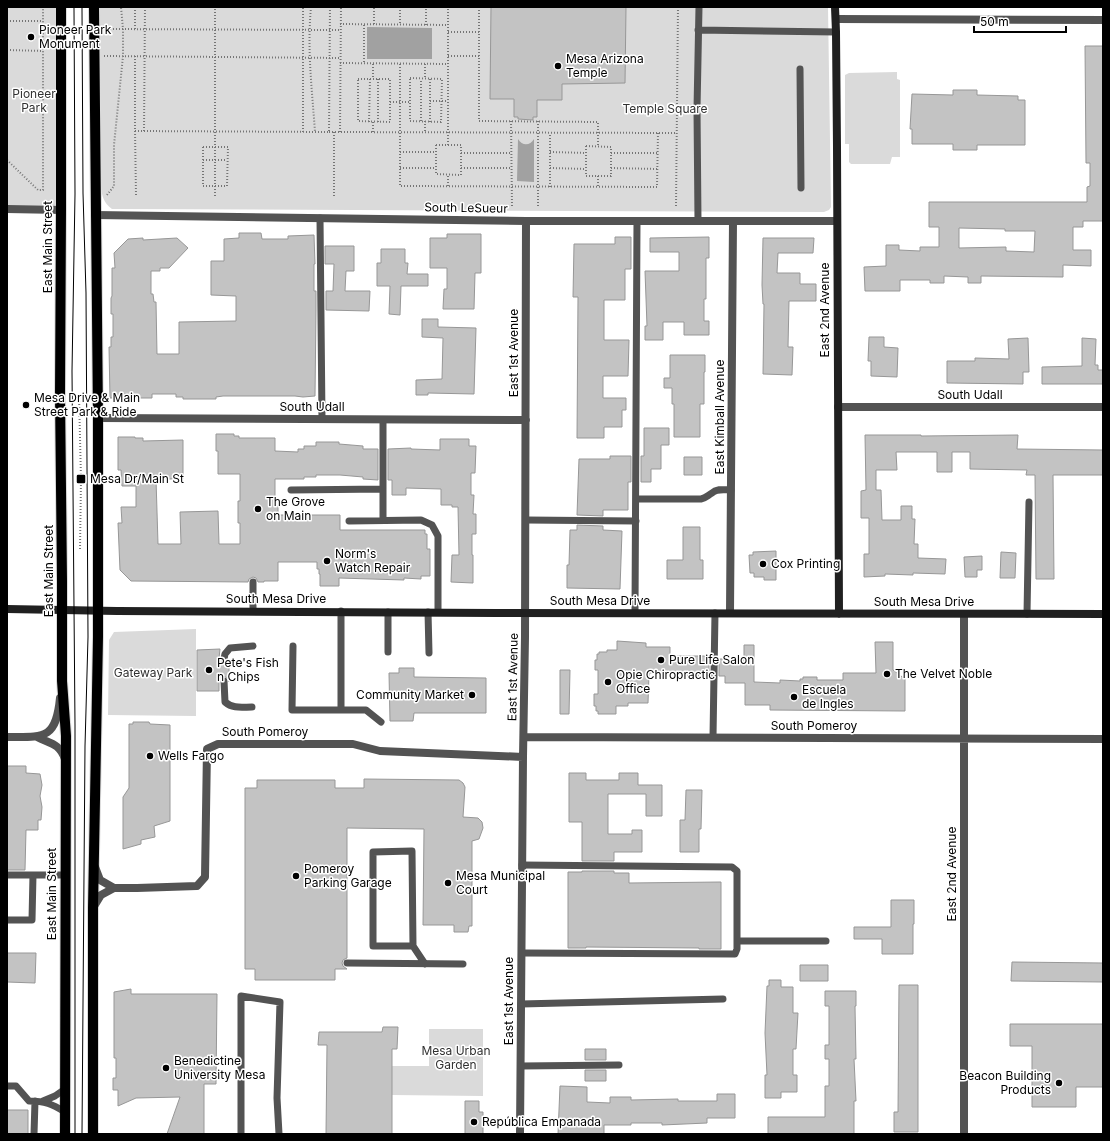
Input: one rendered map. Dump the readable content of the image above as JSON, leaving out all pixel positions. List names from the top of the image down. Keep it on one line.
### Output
{"streets":{"main road":["East Main Street","East 2nd Avenue","South Mesa Drive"],"street":["South LeSueur","East 1st Avenue","South Udall","East Kimball Avenue","South Pomeroy"]},"crossings":[["South LeSueur","East 2nd Avenue"],["South LeSueur","East 1st Avenue"],["South LeSueur","East Kimball Avenue"],["East Main Street","South Mesa Drive"],["East 2nd Avenue","South Udall"],["East 2nd Avenue","South Mesa Drive"],["East 2nd Avenue","South Pomeroy"],["East 1st Avenue","South Udall"],["East 1st Avenue","South Mesa Drive"],["East 1st Avenue","South Pomeroy"],["East Kimball Avenue","South Mesa Drive"]],"parks":["Pioneer Park","Temple Square","Gateway Park","Mesa Urban Garden"],"places":{"other":["Pioneer Park Monument","Mesa Arizona Temple","Mesa Drive & Main Street Park & Ride","The Grove on Main","Norm's Watch Repair","Cox Printing","Pure Life Salon","Pete's Fish n Chips","The Velvet Noble","Opie Chiropractic Office","Community Market","Escuela de Ingles","Wells Fargo","Pomeroy Parking Garage","Mesa Municipal Court","Benedictine University Mesa","Beacon Building Products","República Empanada"],"transit":["Mesa Dr/Main St"]},"scale_bar":"50 m"}
